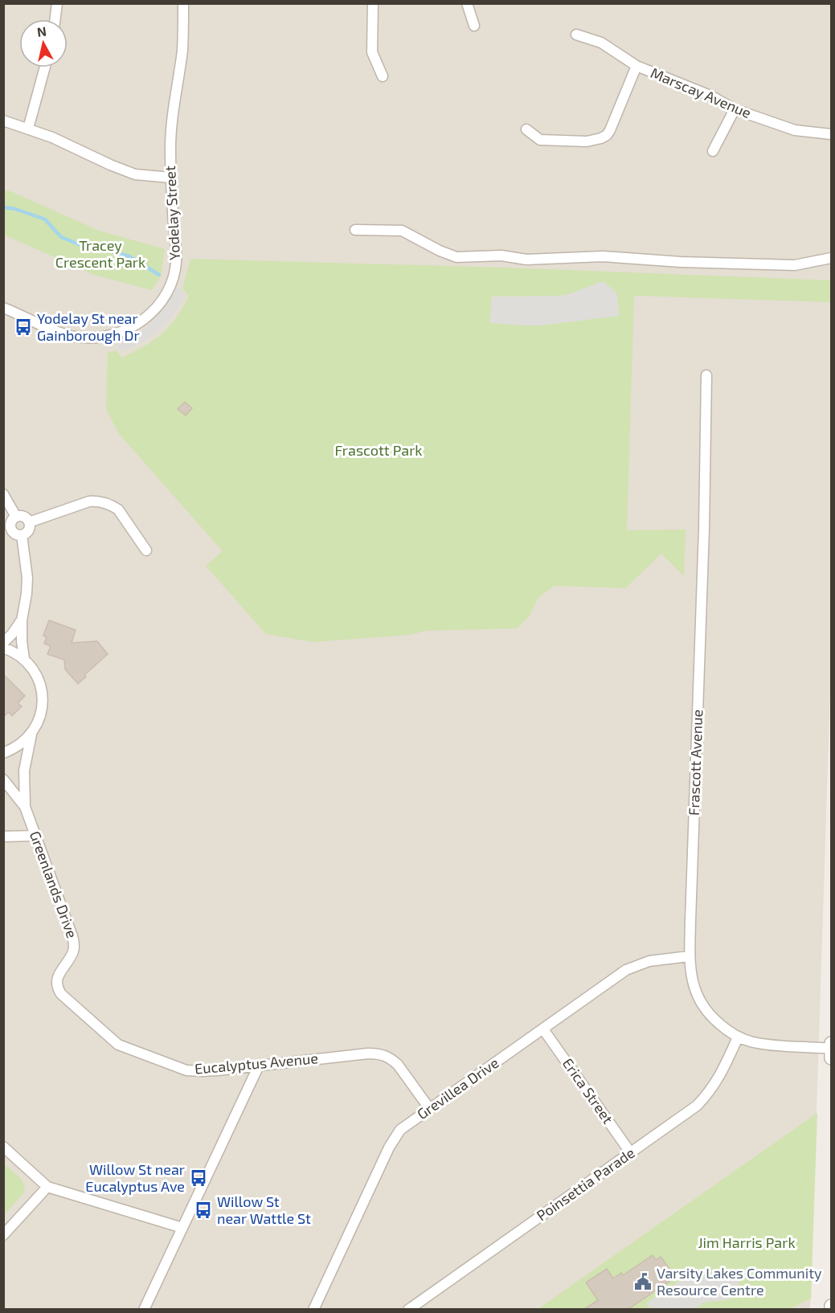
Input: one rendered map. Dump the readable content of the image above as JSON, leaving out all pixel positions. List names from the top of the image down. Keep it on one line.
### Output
{"streets":{"street":["Marscay Avenue","Yodelay Street","Frascott Avenue","Greenlands Drive","Eucalyptus Avenue","Grevillea Drive","Erica Street","Poinsettia Parade"]},"crossings":[["Frascott Avenue","Grevillea Drive"],["Frascott Avenue","Poinsettia Parade"],["Greenlands Drive","Eucalyptus Avenue"],["Eucalyptus Avenue","Grevillea Drive"],["Grevillea Drive","Erica Street"],["Erica Street","Poinsettia Parade"]],"parks":["Tracey Crescent Park","Frascott Park","Jim Harris Park"],"places":{"bus stop":["Yodelay St near Gainborough Dr","Willow St near Eucalyptus Ave","Willow St near Wattle St"],"public building":["Varsity Lakes Community Resource Centre"]},"north":"top"}
